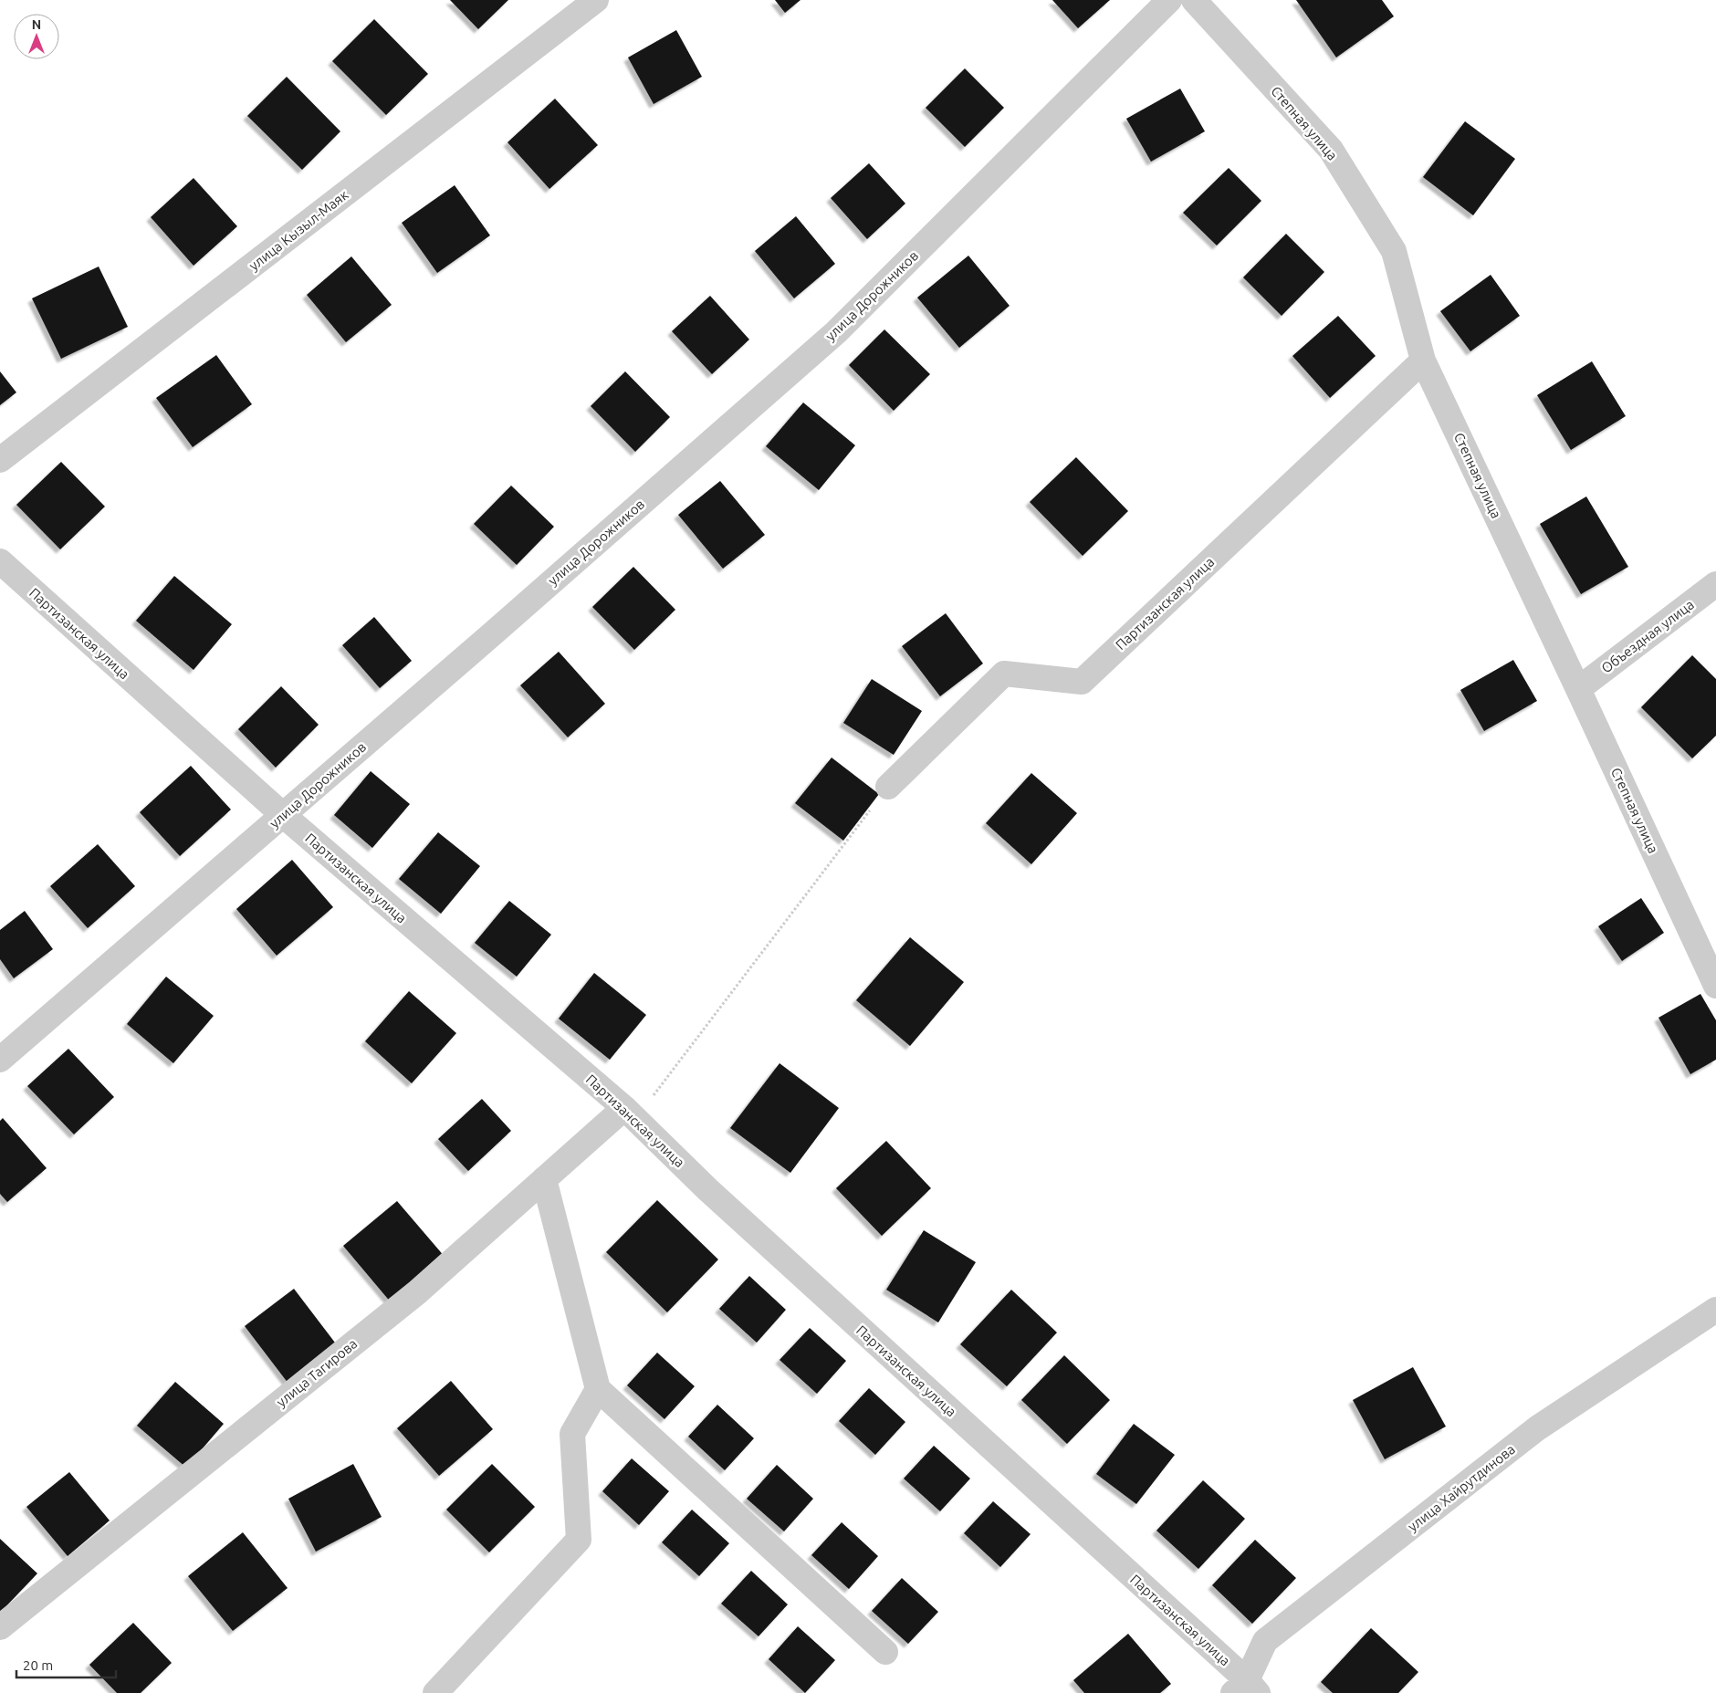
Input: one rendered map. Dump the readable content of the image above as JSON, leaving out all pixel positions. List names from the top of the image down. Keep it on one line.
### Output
{"streets":{"street":["Степная улица","улица Кызыл-Маяк","улица Дорожников","Партизанская улица","Объездная улица","улица Тагирова","улица Хайрутдинова"]},"crossings":[["Степная улица","Партизанская улица"],["Степная улица","Объездная улица"],["улица Дорожников","Партизанская улица"],["Партизанская улица","улица Тагирова"],["Партизанская улица","улица Хайрутдинова"]],"scale_bar":"20 m","north":"top"}
